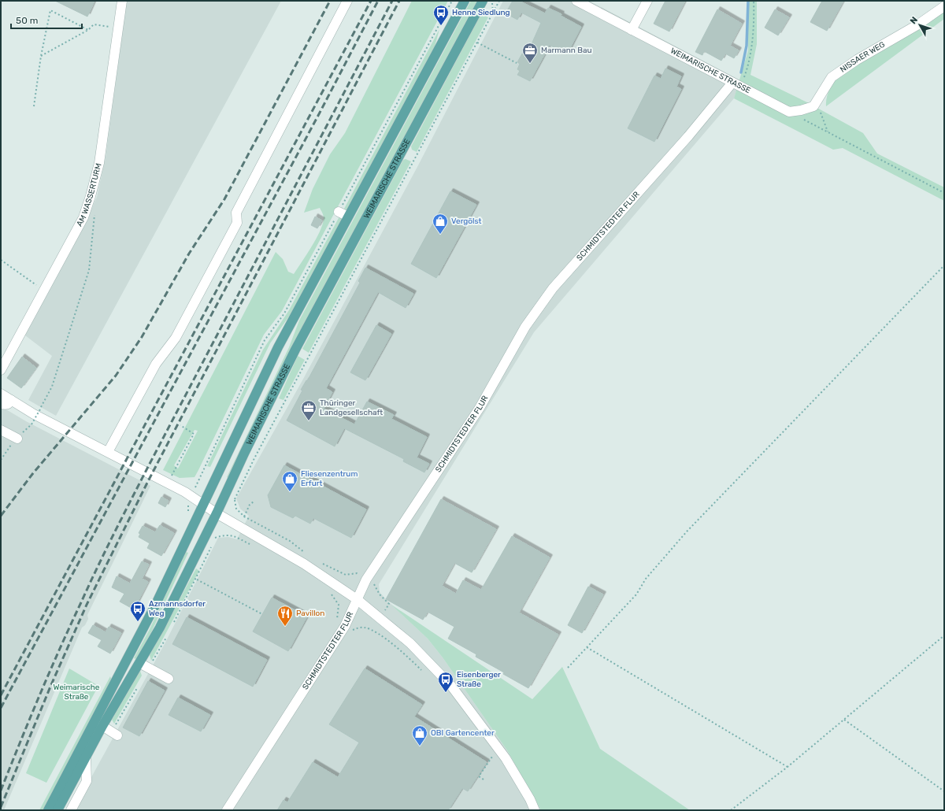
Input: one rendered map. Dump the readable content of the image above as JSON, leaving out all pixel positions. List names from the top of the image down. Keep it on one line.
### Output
{"streets":{"main road":["WEIMARISCHE STRASSE"],"street":["NISSAER WEG","AM WASSERTURM","SCHMIDTSTEDTER FLUR"]},"crossings":[["NISSAER WEG","WEIMARISCHE STRASSE"],["WEIMARISCHE STRASSE","SCHMIDTSTEDTER FLUR"]],"parks":["Weimarische Straße"],"places":{"bus stop":["Henne Siedlung","Azmannsdorfer Weg","Eisenberger Straße"],"office":["Marmann Bau","Thüringer Landgesellschaft"],"shop":["Vergölst","Fliesenzentrum Erfurt","OBI Gartencenter"],"restaurant":["Pavillon"]},"scale_bar":"50 m","north":"top left"}
